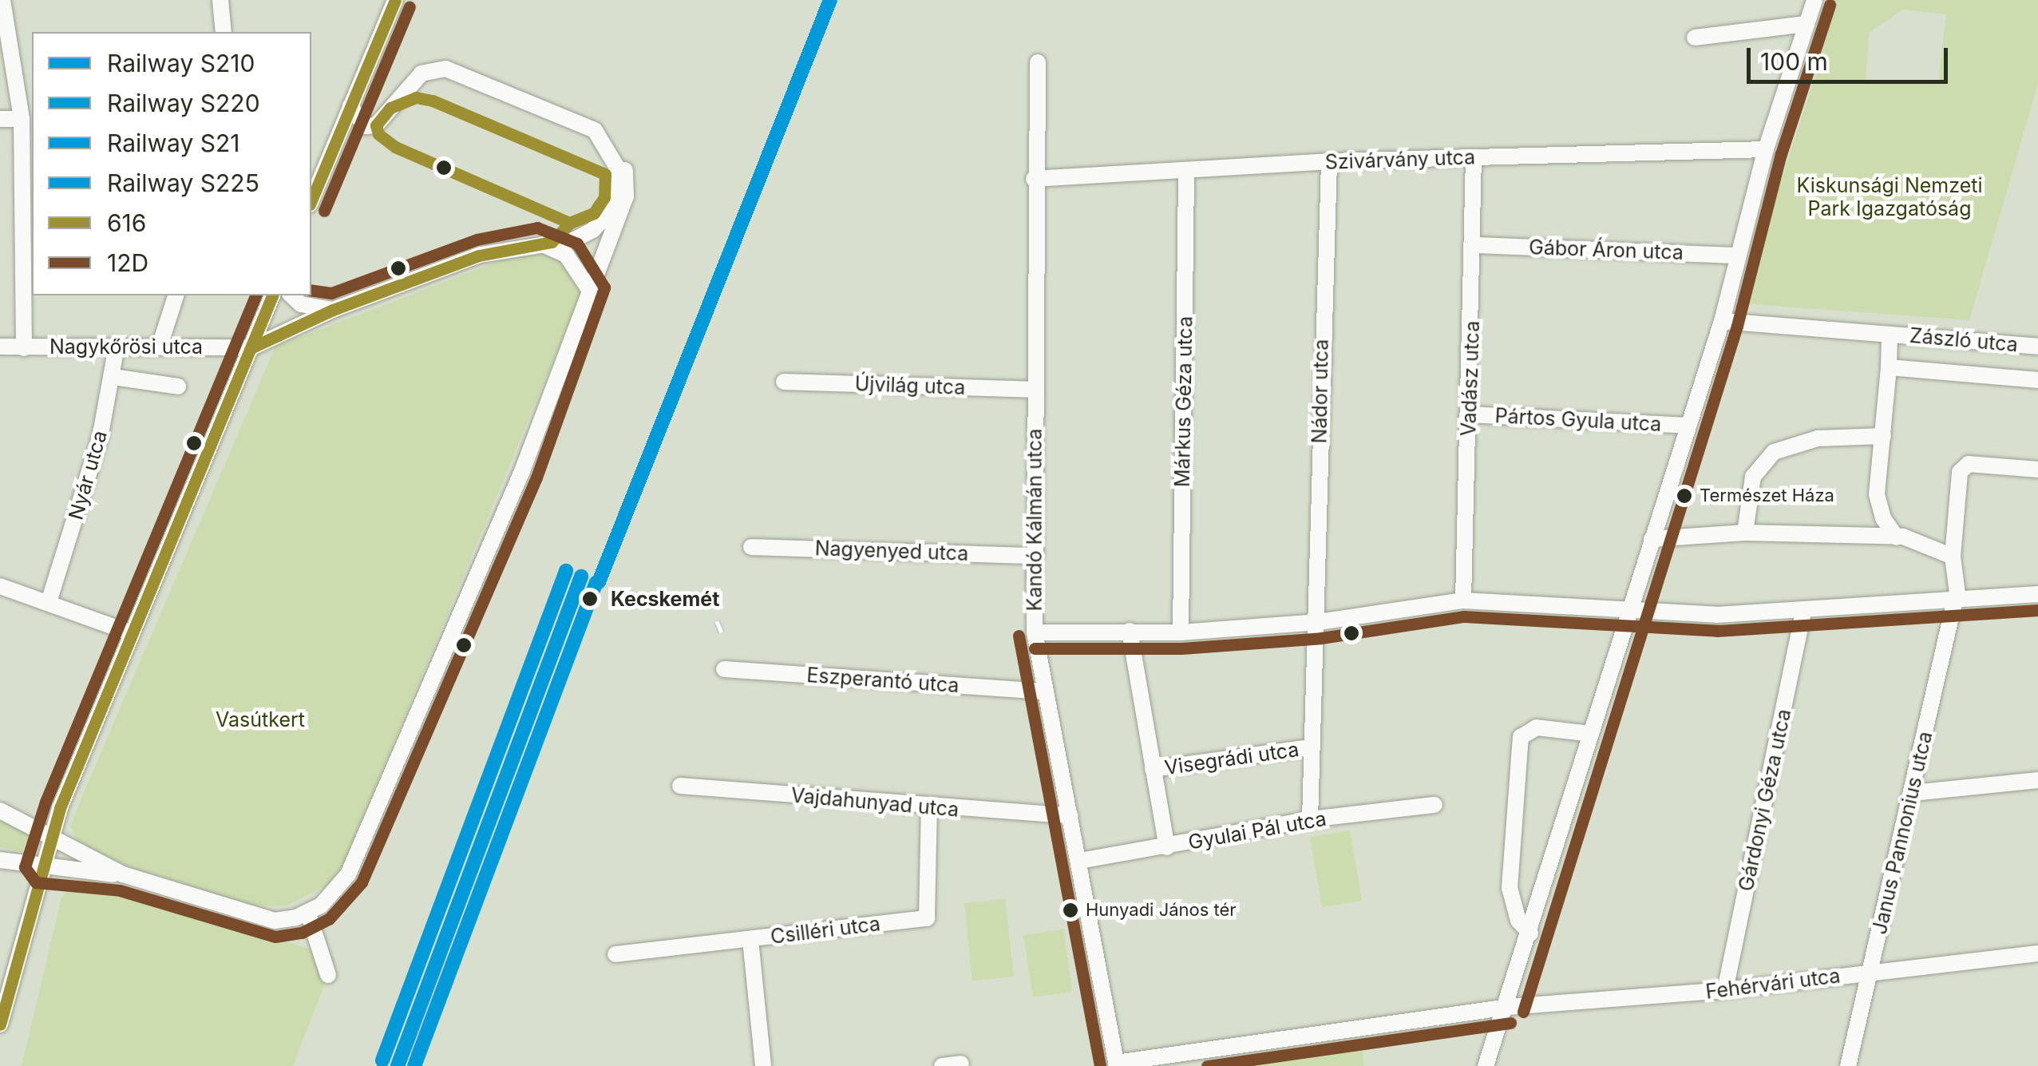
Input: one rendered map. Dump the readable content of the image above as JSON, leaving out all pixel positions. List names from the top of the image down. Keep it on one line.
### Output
{"streets":{"street":["Szivárvány utca","Gábor Áron utca","Zászló utca","Nagykőrösi utca","Vadász utca","Újvilág utca","Nádor utca","Márkus Géza utca","Pártos Gyula utca","Nyár utca","Kandó Kálmán utca","Nagyenyed utca","Eszperantó utca","Visegrádi utca","Gárdonyi Géza utca","Vajdahunyad utca","Gyulai Pál utca","Janus Pannonius utca","Csilléri utca","Fehérvári utca"]},"crossings":[["Szivárvány utca","Vadász utca"],["Szivárvány utca","Nádor utca"],["Szivárvány utca","Márkus Géza utca"],["Szivárvány utca","Kandó Kálmán utca"],["Gábor Áron utca","Vadász utca"],["Nagykőrösi utca","Nyár utca"],["Vadász utca","Pártos Gyula utca"],["Újvilág utca","Kandó Kálmán utca"],["Nádor utca","Visegrádi utca"],["Nádor utca","Gyulai Pál utca"],["Kandó Kálmán utca","Nagyenyed utca"],["Kandó Kálmán utca","Eszperantó utca"],["Kandó Kálmán utca","Vajdahunyad utca"],["Kandó Kálmán utca","Gyulai Pál utca"],["Gárdonyi Géza utca","Fehérvári utca"],["Vajdahunyad utca","Csilléri utca"],["Janus Pannonius utca","Fehérvári utca"]],"parks":["Kiskunsági Nemzeti Park Igazgatóság","Vasútkert"],"places":["Természet Háza","Kecskemét","Hunyadi János tér"],"lines":["rail line S225","transit line 616","transit line 12D","rail line S21","rail line S210","rail line S220"],"legend":["Railway S210","Railway S220","Railway S21","Railway S225","616","12D"],"scale_bar":"100 m"}
